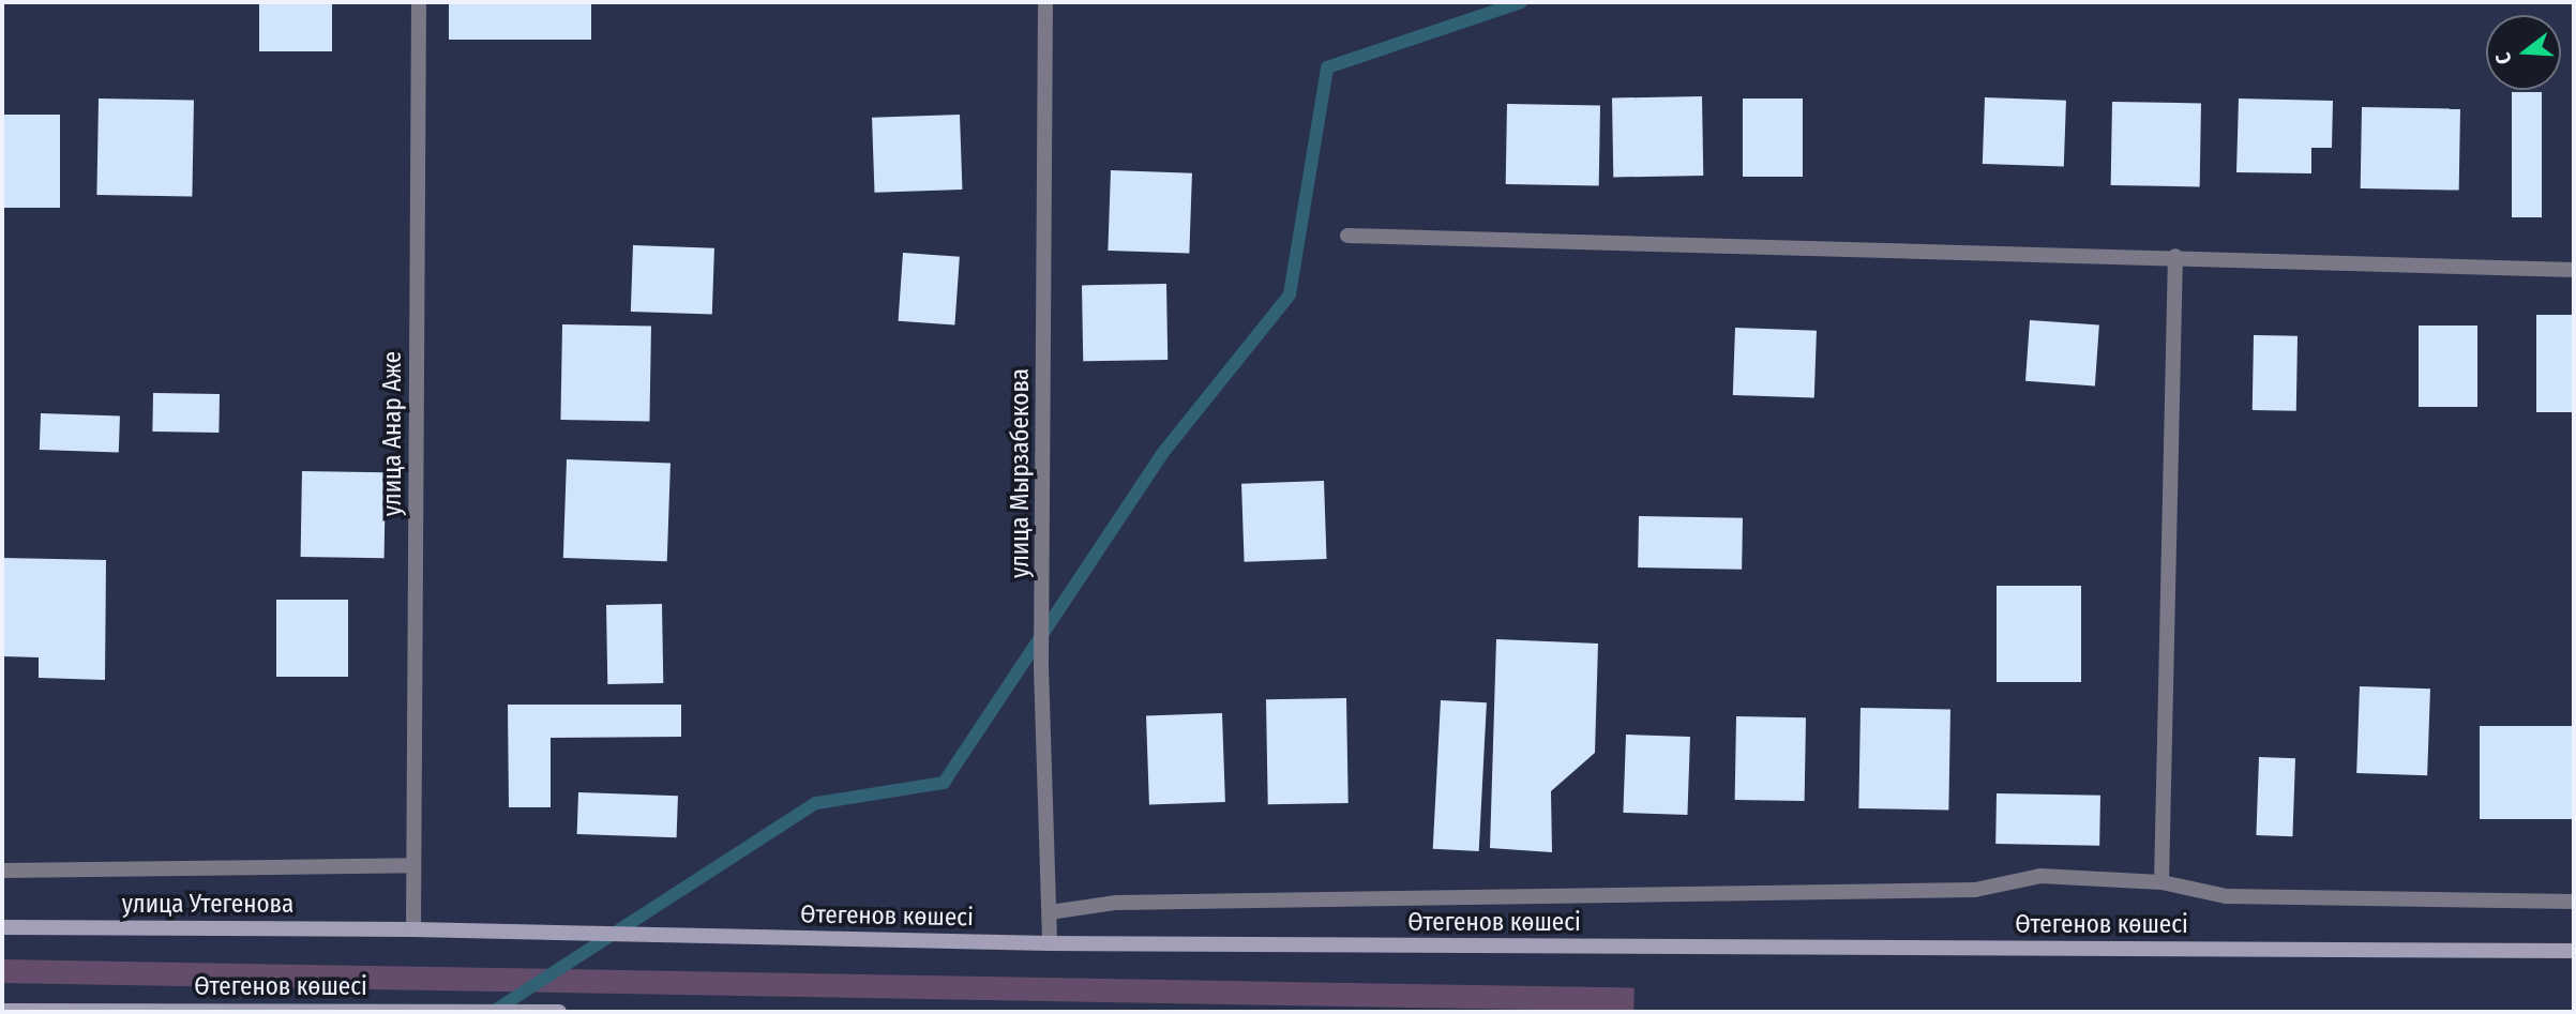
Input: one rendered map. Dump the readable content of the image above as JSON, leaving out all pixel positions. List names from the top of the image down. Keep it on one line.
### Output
{"streets":{"main road":["улица Утегенова","Өтегенов көшесі"],"street":["улица Анар Аже","улица Мырзабекова"]},"crossings":[["улица Анар Аже","улица Утегенова"],["улица Анар Аже","Өтегенов көшесі"],["улица Мырзабекова","Өтегенов көшесі"],["улица Утегенова","Өтегенов көшесі"]],"north":"left"}
